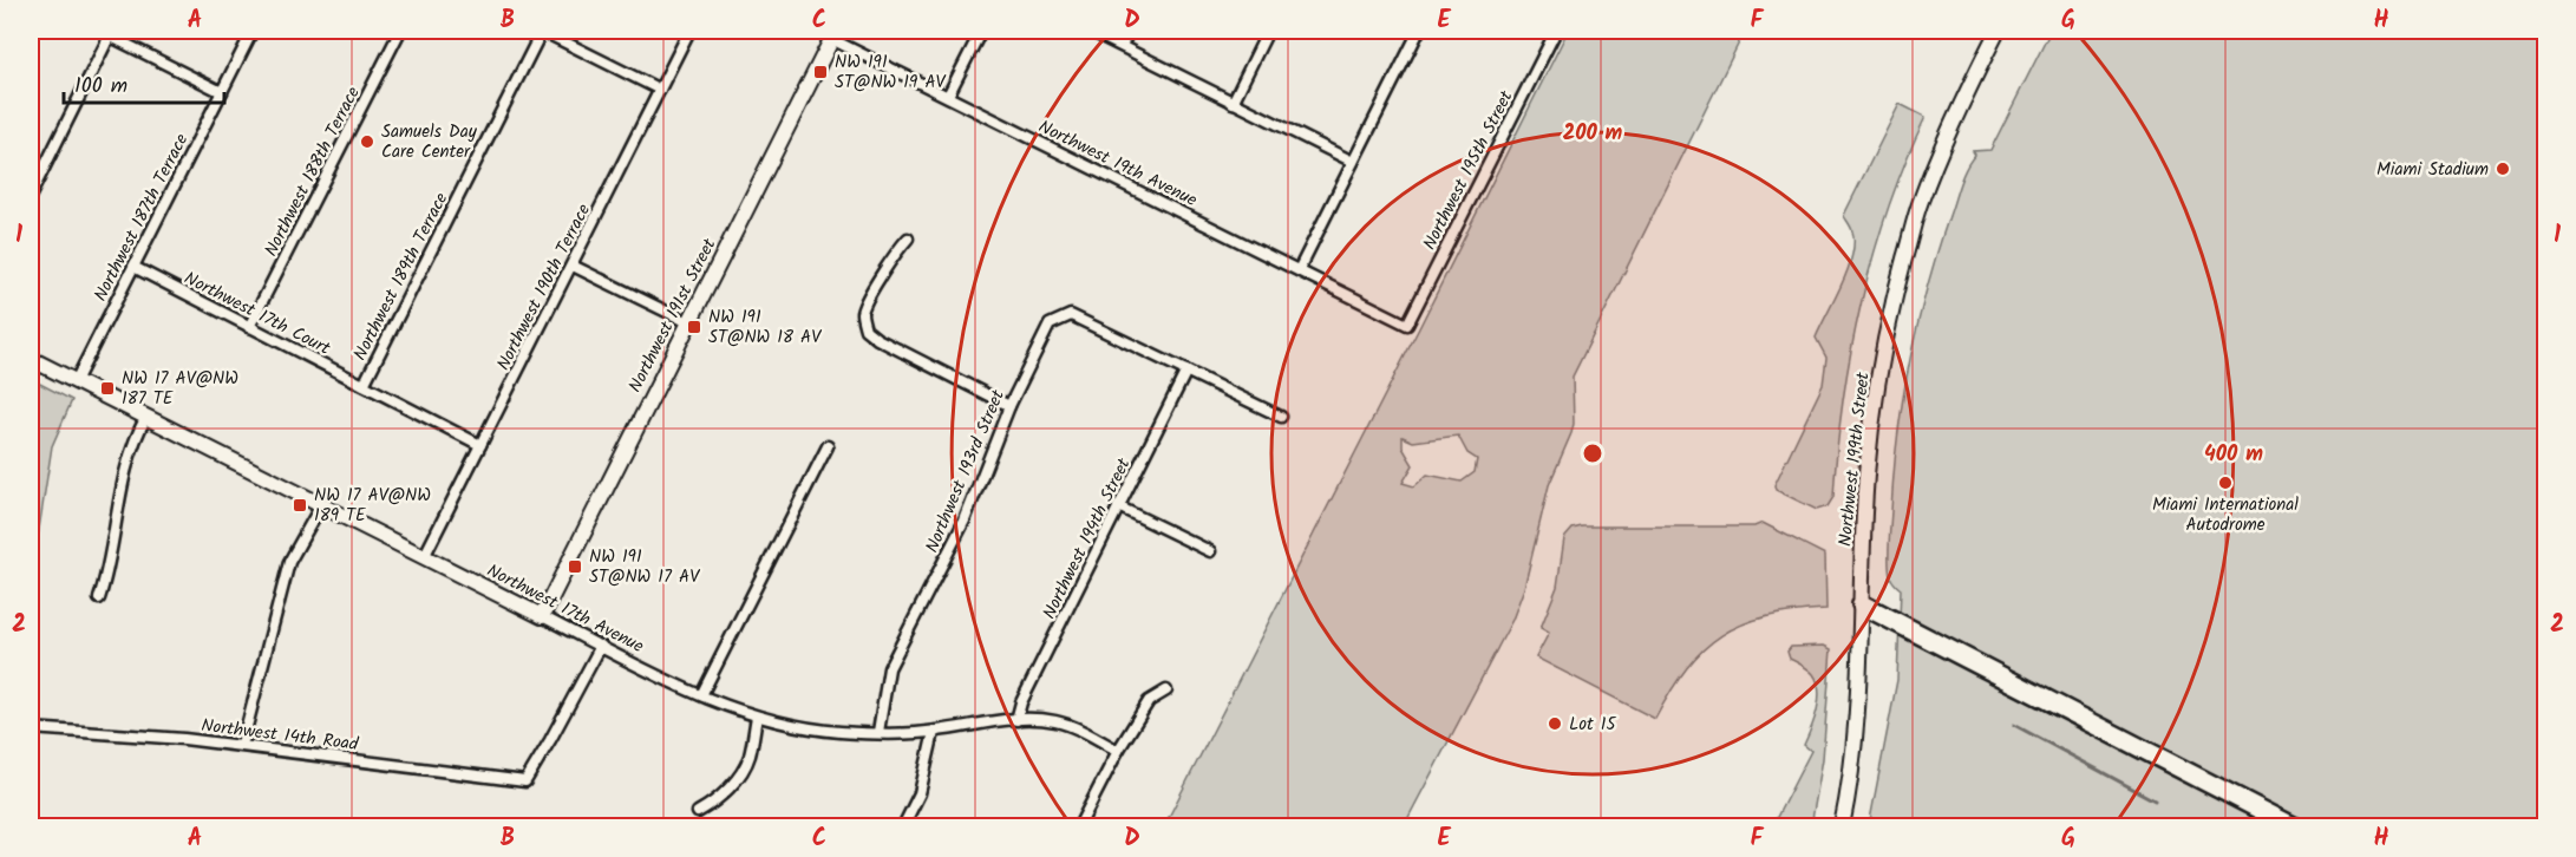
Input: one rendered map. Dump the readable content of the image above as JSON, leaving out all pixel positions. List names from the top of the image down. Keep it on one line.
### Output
{"streets":{"street":["Northwest 19th Avenue","Northwest 195th Street","Northwest 188th Terrace","Northwest 187th Terrace","Northwest 189th Terrace","Northwest 190th Terrace","Northwest 17th Court","Northwest 191st Street","Northwest 199th Street","Northwest 193rd Street","Northwest 194th Street","Northwest 17th Avenue","Northwest 14th Road"]},"crossings":[["Northwest 19th Avenue","Northwest 195th Street"],["Northwest 19th Avenue","Northwest 191st Street"],["Northwest 188th Terrace","Northwest 17th Court"],["Northwest 187th Terrace","Northwest 17th Court"],["Northwest 187th Terrace","Northwest 17th Avenue"],["Northwest 189th Terrace","Northwest 17th Court"],["Northwest 190th Terrace","Northwest 17th Court"],["Northwest 190th Terrace","Northwest 17th Avenue"],["Northwest 191st Street","Northwest 17th Avenue"],["Northwest 193rd Street","Northwest 194th Street"],["Northwest 193rd Street","Northwest 17th Avenue"],["Northwest 194th Street","Northwest 17th Avenue"],["Northwest 17th Avenue","Northwest 14th Road"]],"places":{"transit":["NW 191 ST@NW 19 AV","NW 191 ST@NW 18 AV","NW 17 AV@NW 187 TE","NW 17 AV@NW 189 TE","NW 191 ST@NW 17 AV"],"other":["Samuels Day Care Center","Miami Stadium","Miami International Autodrome","Lot 15"]},"scale_bar":"100 m","grid":{"columns":["A","B","C","D","E","F","G","H"],"rows":["1","2"]},"rings":["200 m","400 m"]}
